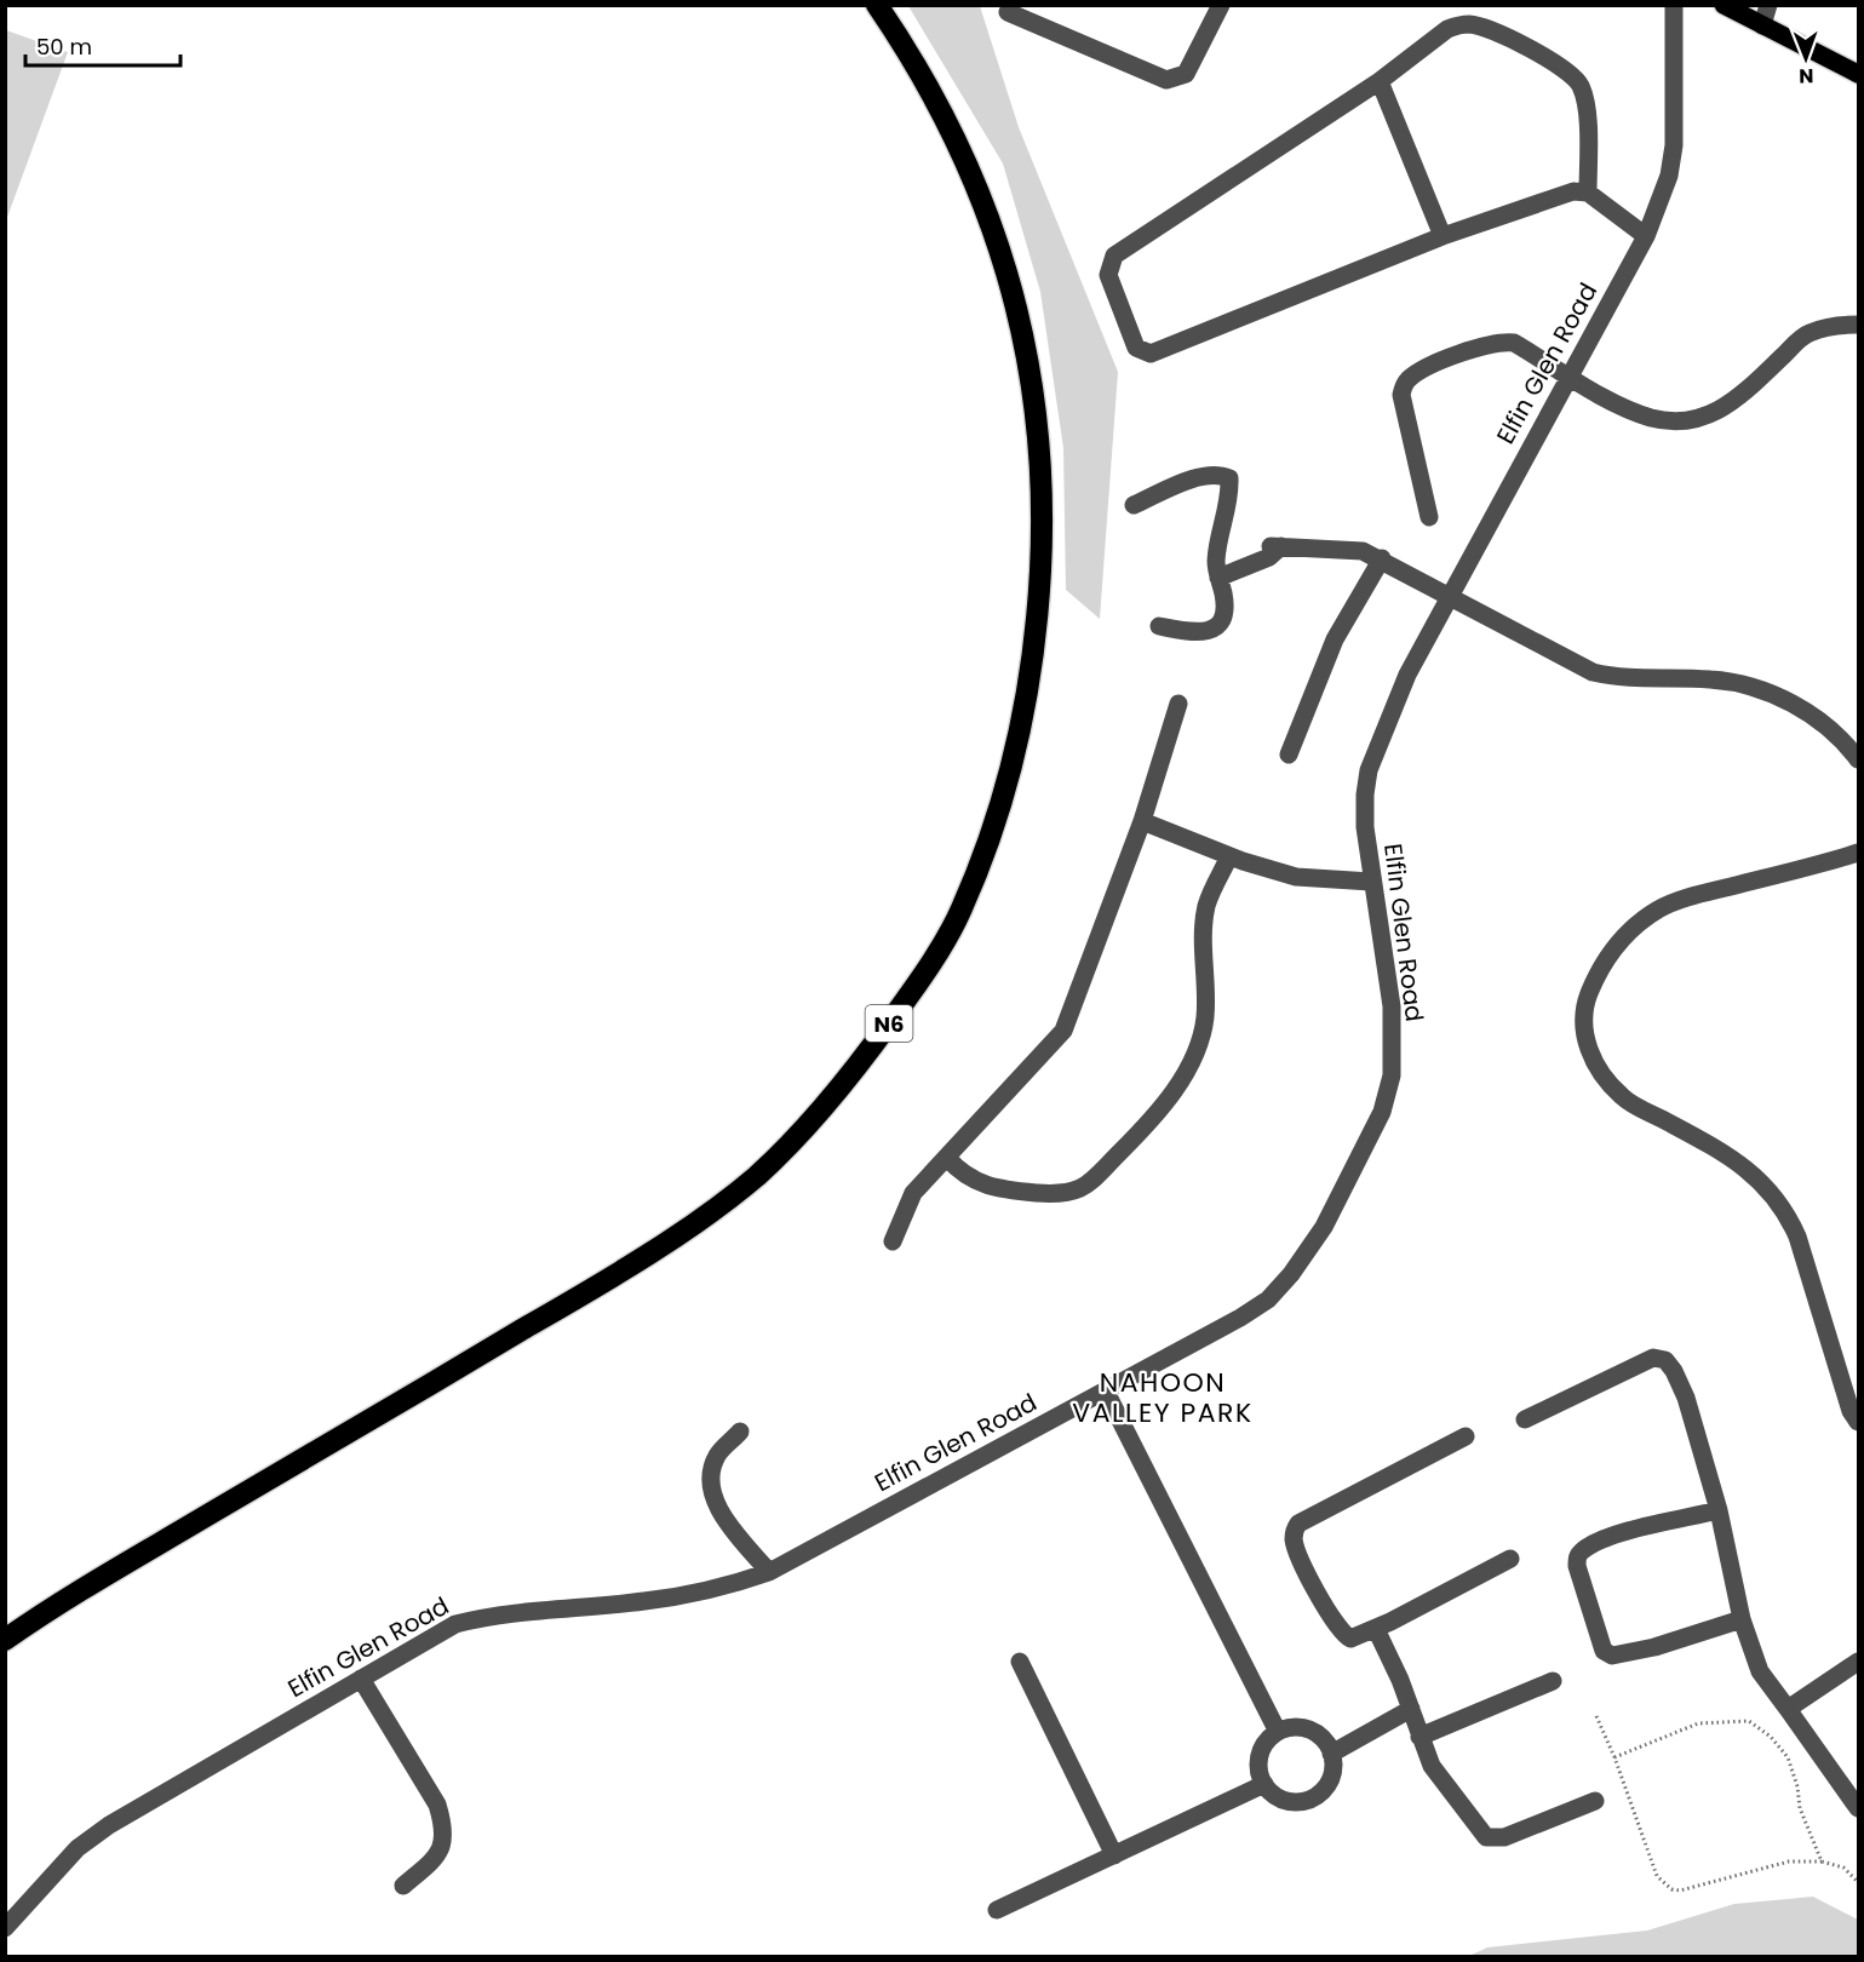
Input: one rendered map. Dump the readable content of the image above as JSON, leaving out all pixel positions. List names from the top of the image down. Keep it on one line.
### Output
{"streets":{"highway":["N6"],"street":["Elfin Glen Road"]},"districts":["NAHOON VALLEY PARK"],"scale_bar":"50 m","north":"bottom"}
